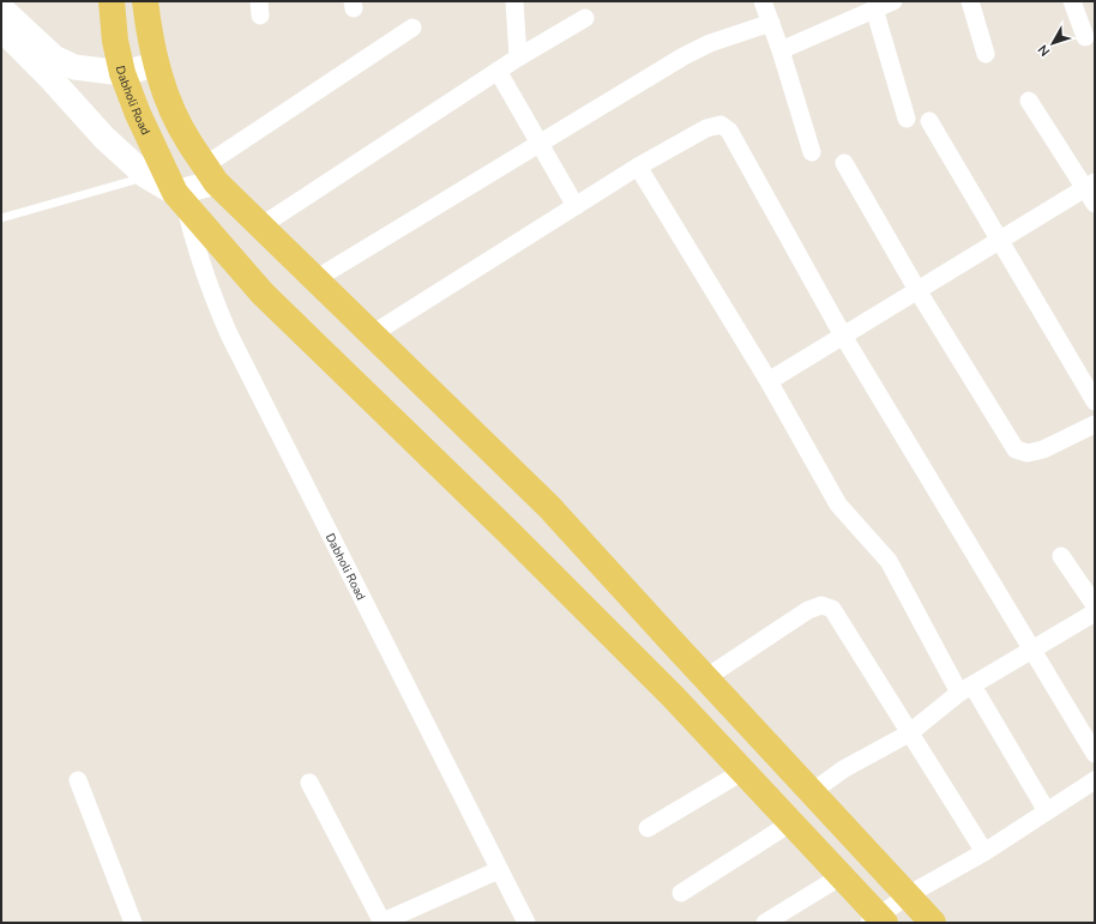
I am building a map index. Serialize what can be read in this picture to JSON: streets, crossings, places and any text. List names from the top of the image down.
{
  "streets": {
    "main road": ["Dabholi Road"]
  },
  "north": "bottom left"
}
